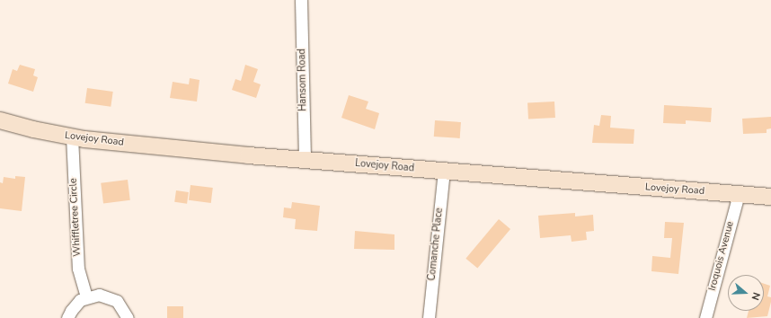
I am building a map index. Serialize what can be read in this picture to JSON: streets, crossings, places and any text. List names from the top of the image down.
{
  "streets": {
    "main road": ["Lovejoy Road"],
    "street": [
      "Hansom Road",
      "Whiffletree Circle",
      "Comanche Place",
      "Iroquois Avenue"
    ]
  },
  "crossings": [
    ["Hansom Road", "Lovejoy Road"],
    ["Lovejoy Road", "Whiffletree Circle"],
    ["Lovejoy Road", "Comanche Place"],
    ["Lovejoy Road", "Iroquois Avenue"]
  ],
  "north": "right"
}
